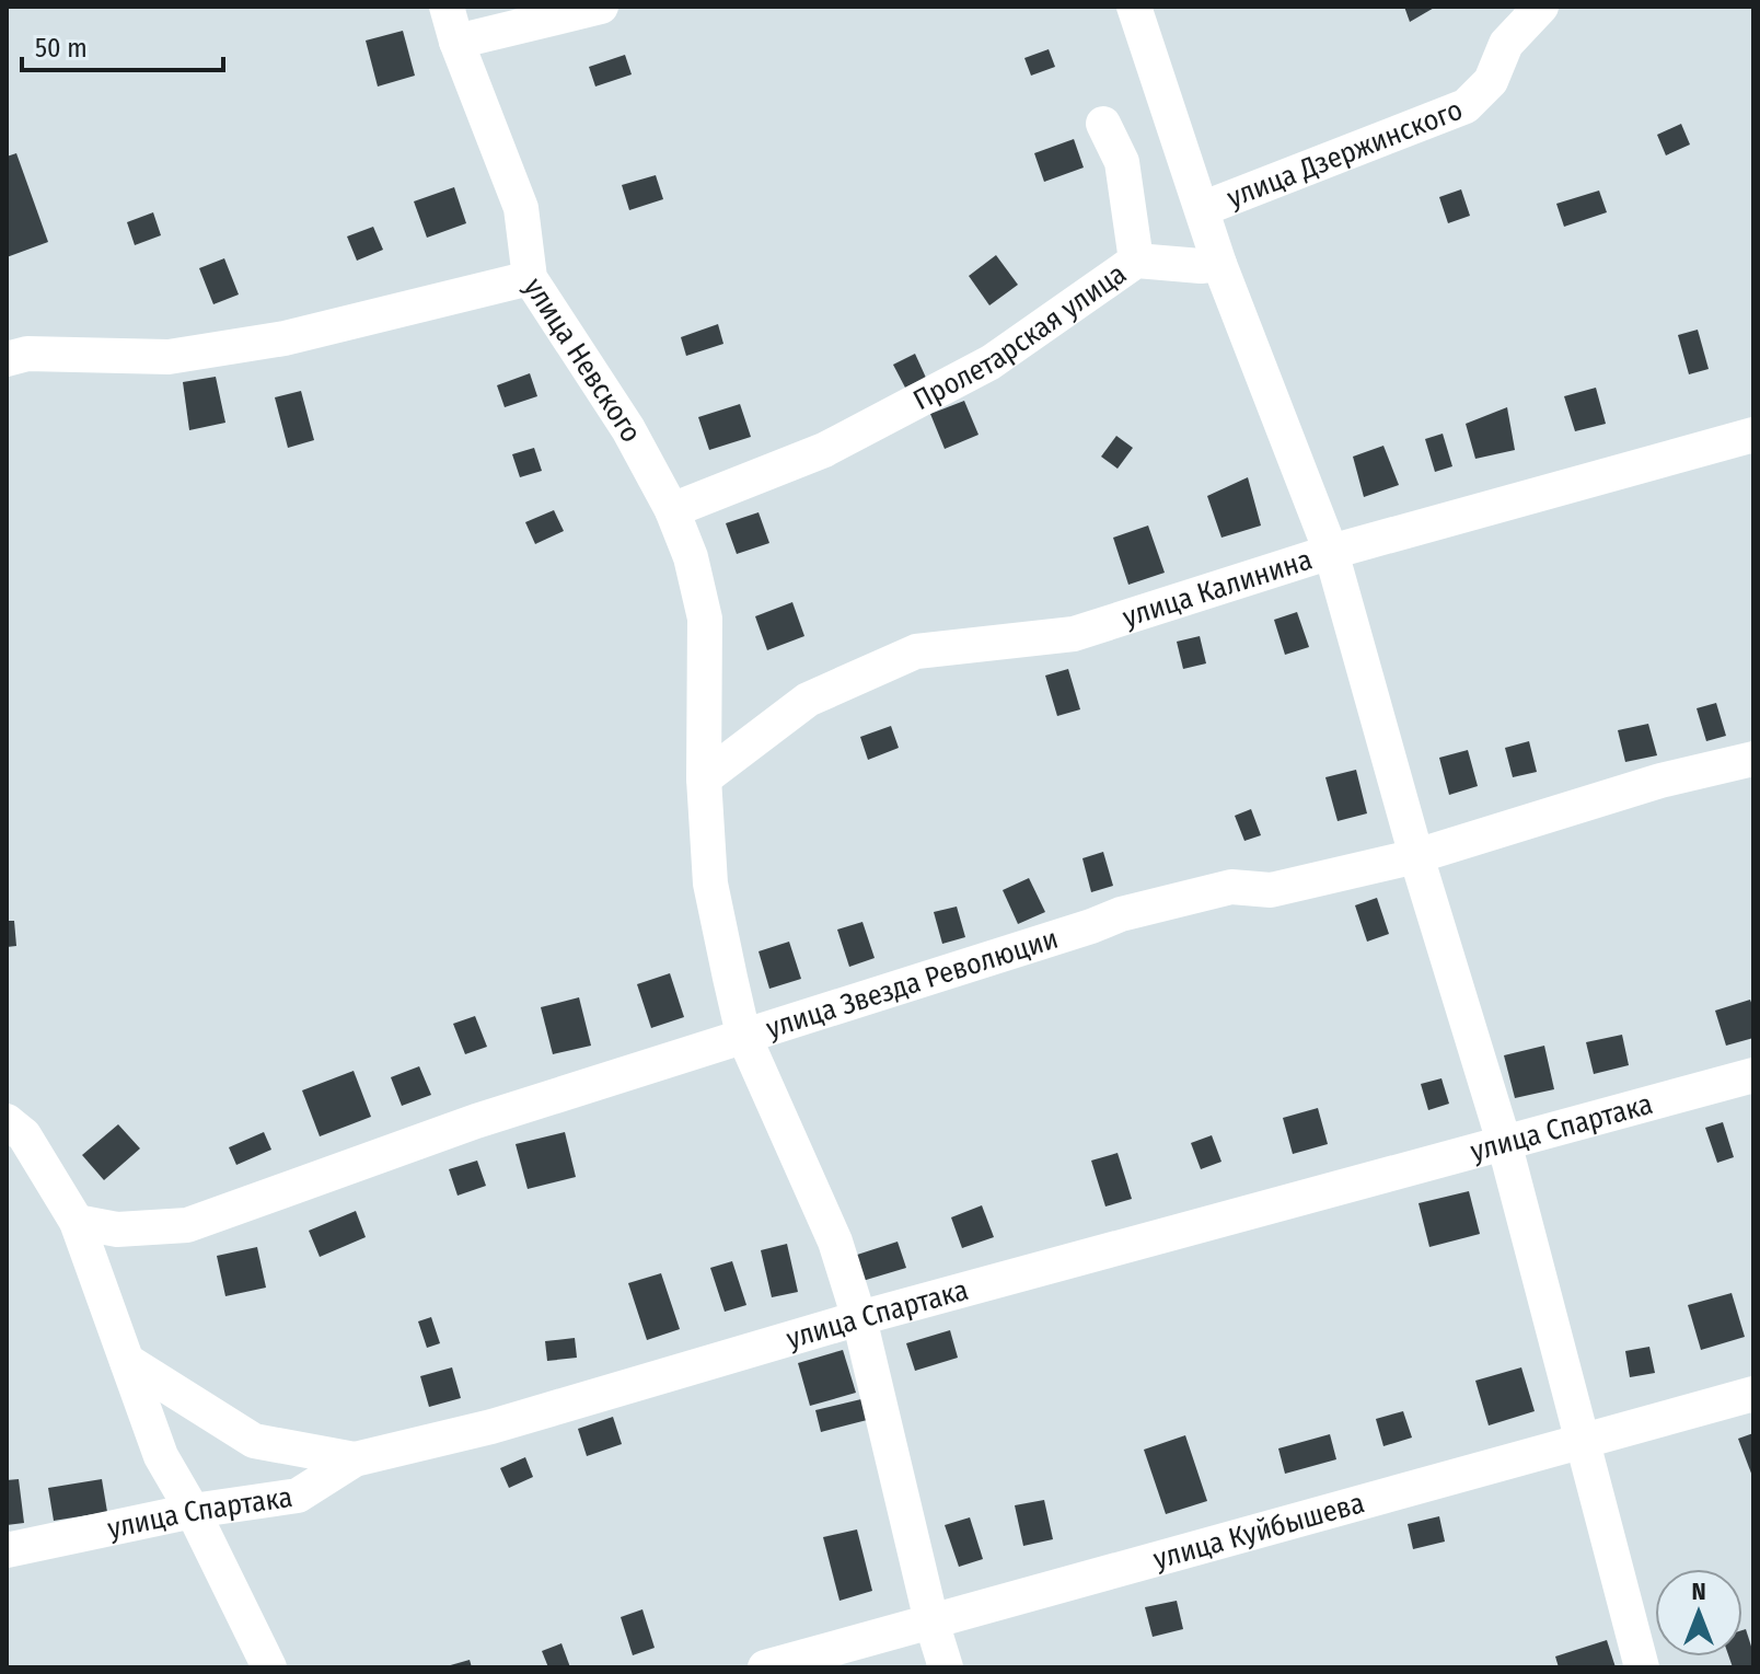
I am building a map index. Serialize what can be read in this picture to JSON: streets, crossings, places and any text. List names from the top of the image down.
{
  "streets": {
    "street": [
      "улица Дзержинского",
      "Пролетарская улица",
      "улица Невского",
      "улица Калинина",
      "улица Звезда Революции",
      "улица Спартака",
      "улица Куйбышева"
    ]
  },
  "crossings": [
    ["Пролетарская улица", "улица Невского"],
    ["улица Невского", "улица Калинина"],
    ["улица Невского", "улица Звезда Революции"],
    ["улица Невского", "улица Спартака"],
    ["улица Невского", "улица Куйбышева"]
  ],
  "scale_bar": "50 m",
  "north": "top"
}
